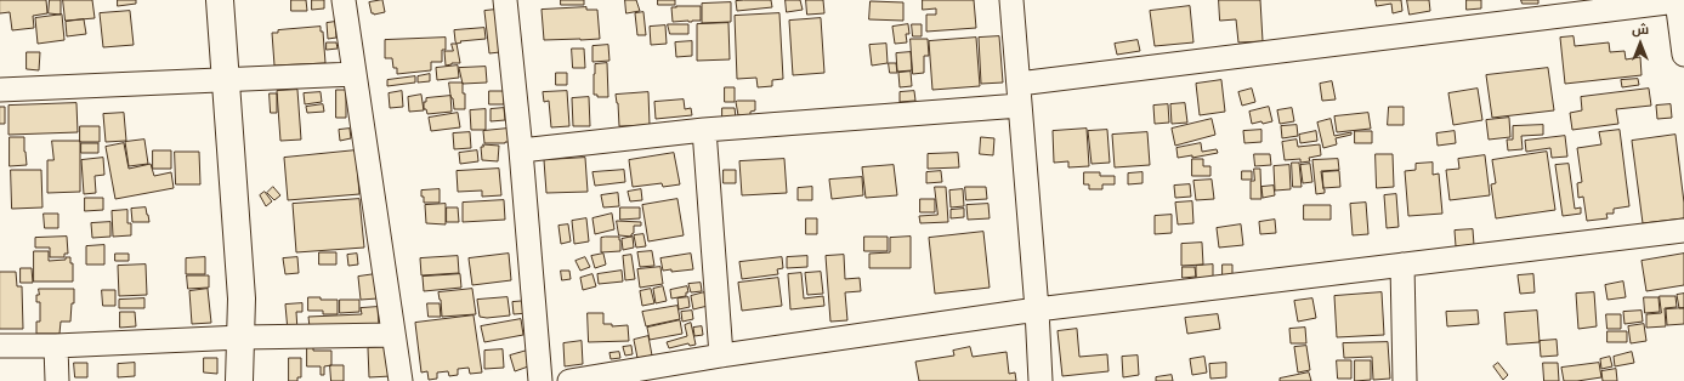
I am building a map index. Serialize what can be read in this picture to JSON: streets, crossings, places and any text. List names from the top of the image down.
{
  "north": "top"
}
